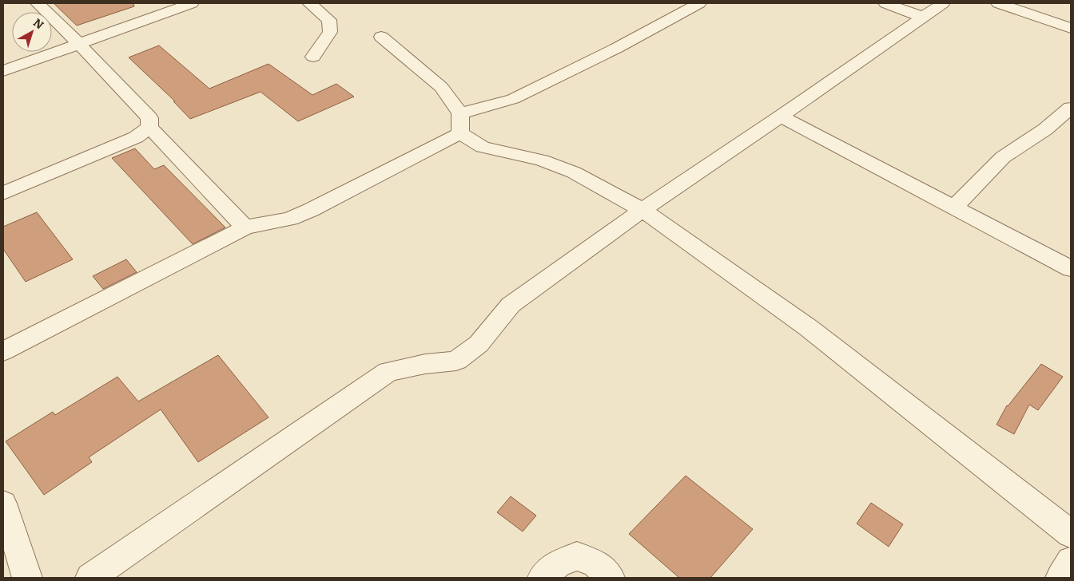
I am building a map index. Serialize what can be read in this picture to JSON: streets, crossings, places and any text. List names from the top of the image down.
{
  "north": "top right"
}
